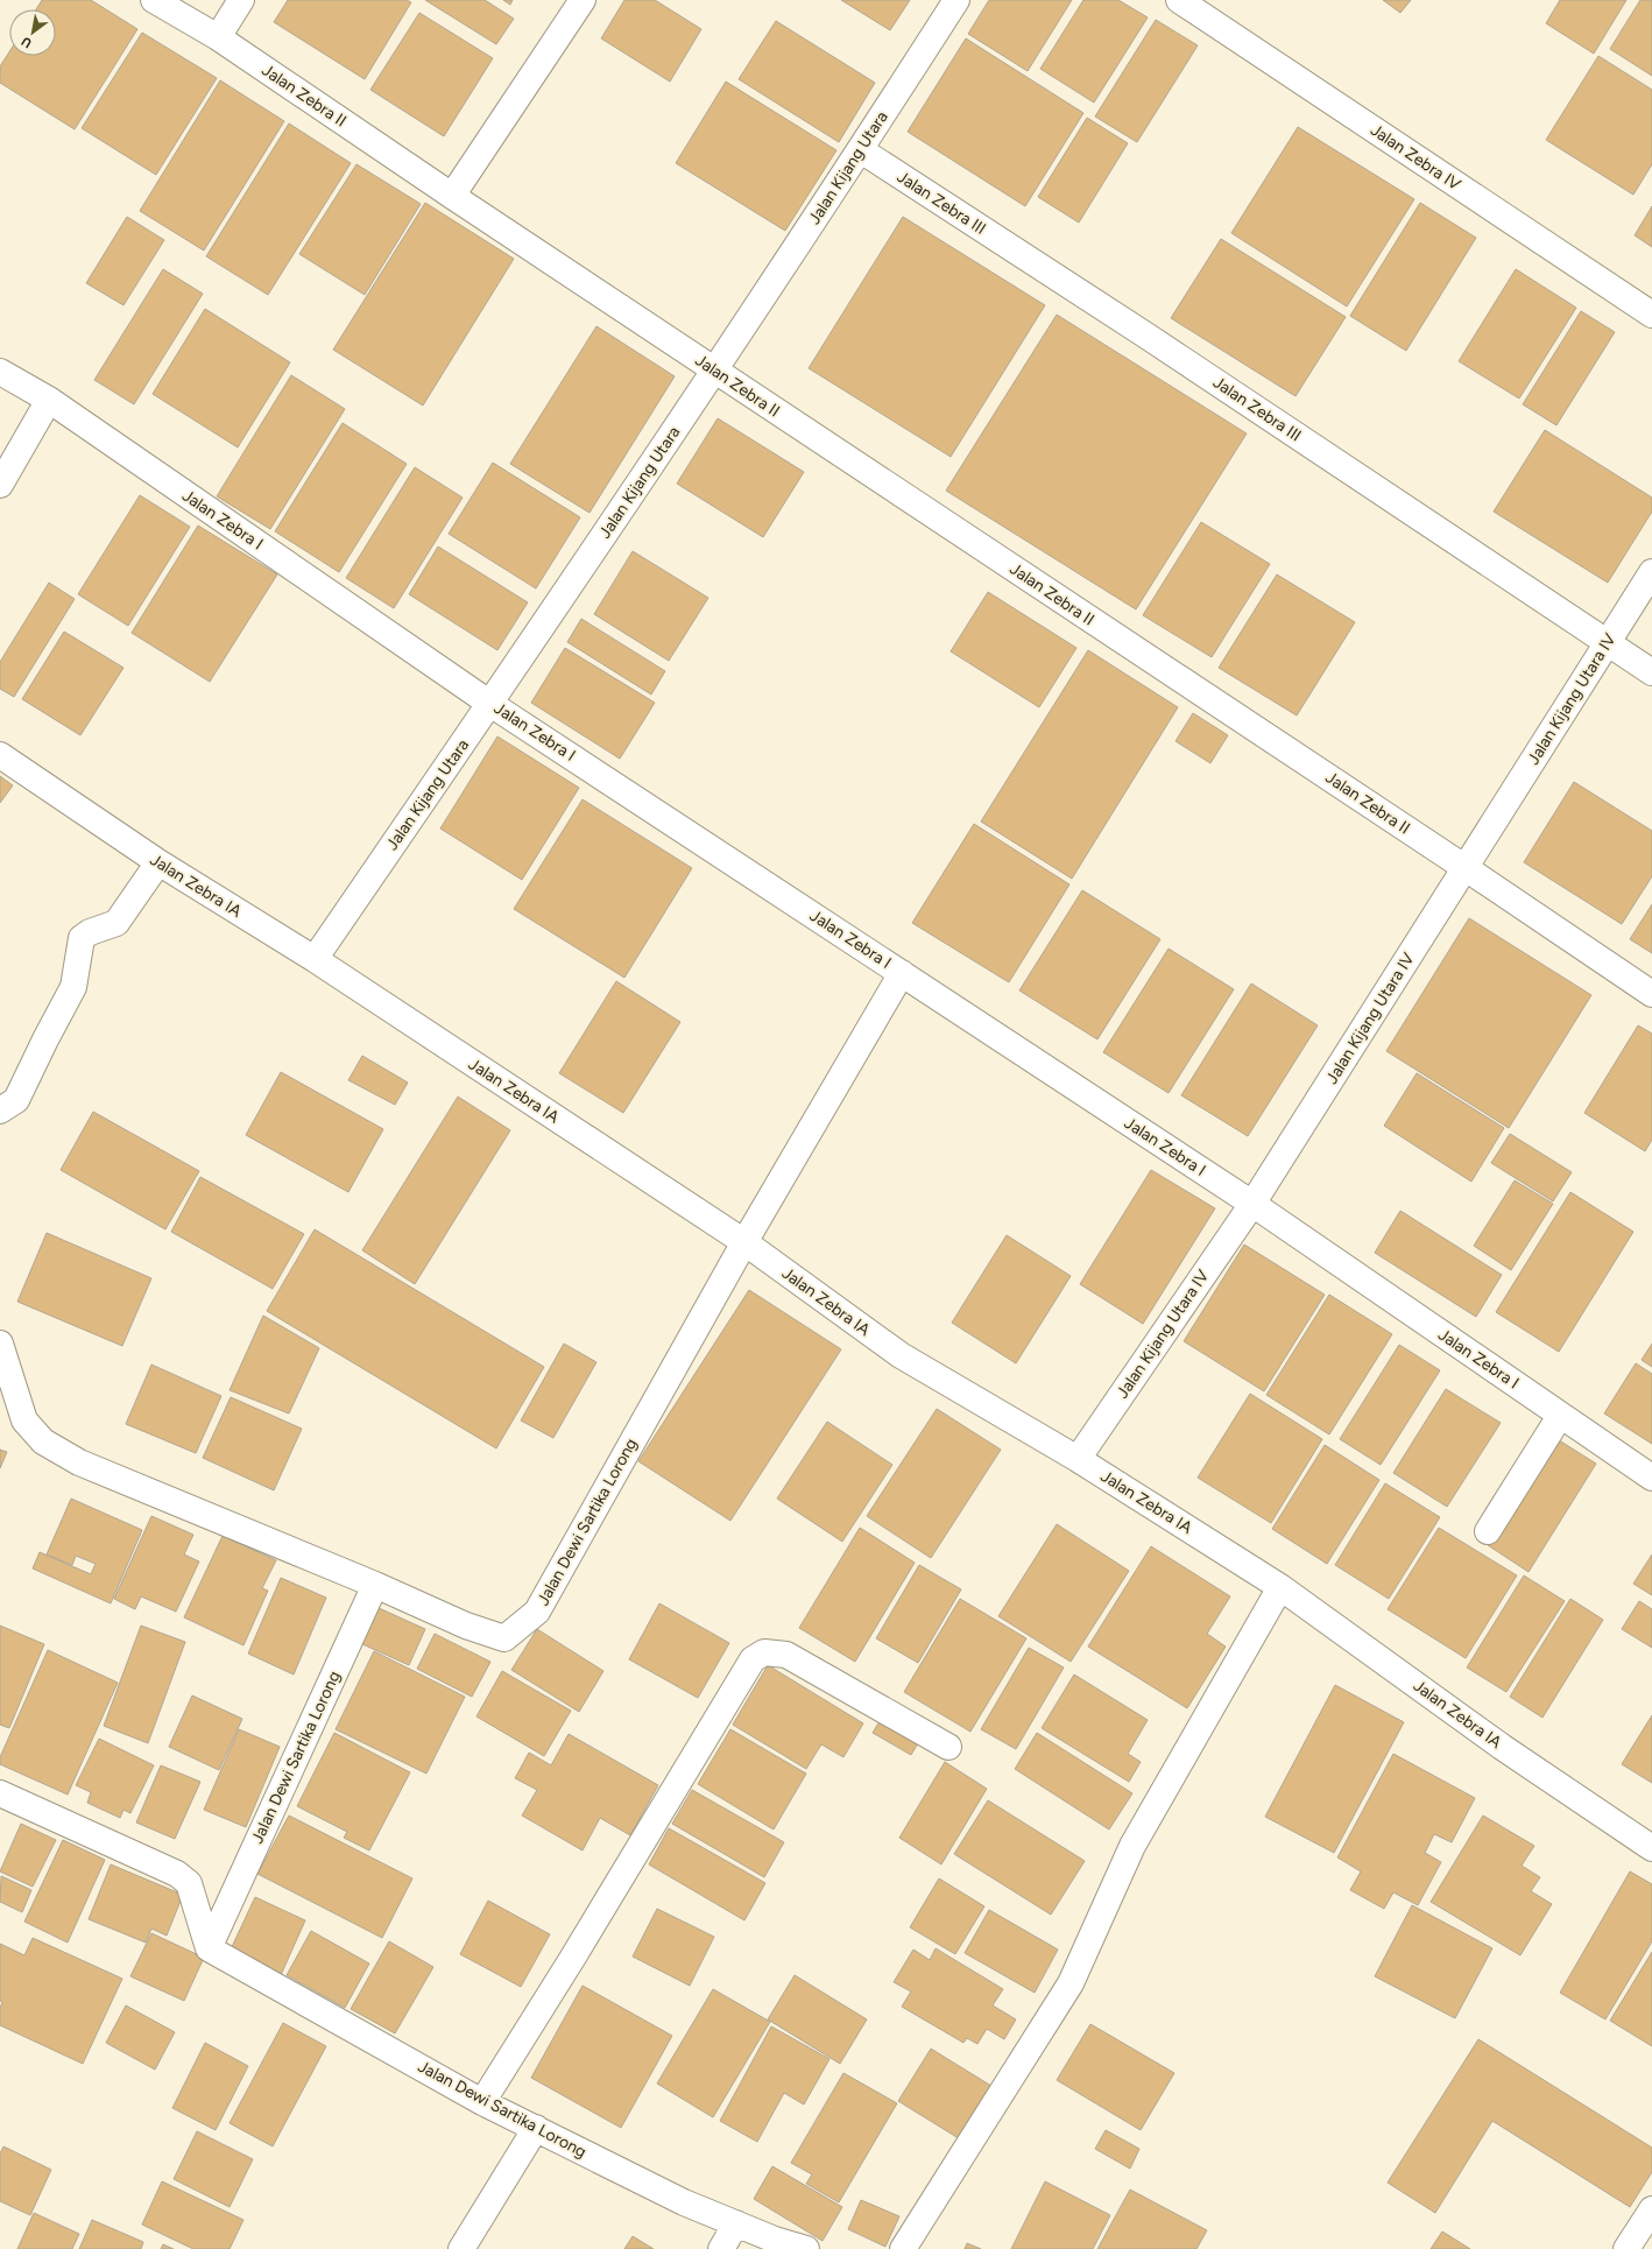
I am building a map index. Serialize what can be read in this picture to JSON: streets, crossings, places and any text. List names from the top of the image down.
{
  "streets": {
    "street": [
      "Jalan Zebra II",
      "Jalan Zebra IV",
      "Jalan Kijang Utara",
      "Jalan Zebra III",
      "Jalan Zebra I",
      "Jalan Kijang Utara IV",
      "Jalan Zebra IA",
      "Jalan Dewi Sartika Lorong"
    ]
  },
  "crossings": [
    ["Jalan Zebra II", "Jalan Kijang Utara"],
    ["Jalan Zebra II", "Jalan Kijang Utara IV"],
    ["Jalan Kijang Utara", "Jalan Zebra III"],
    ["Jalan Kijang Utara", "Jalan Zebra I"],
    ["Jalan Kijang Utara", "Jalan Zebra IA"],
    ["Jalan Zebra III", "Jalan Kijang Utara IV"],
    ["Jalan Zebra I", "Jalan Kijang Utara IV"],
    ["Jalan Kijang Utara IV", "Jalan Zebra IA"],
    ["Jalan Zebra IA", "Jalan Dewi Sartika Lorong"]
  ],
  "north": "bottom left"
}
